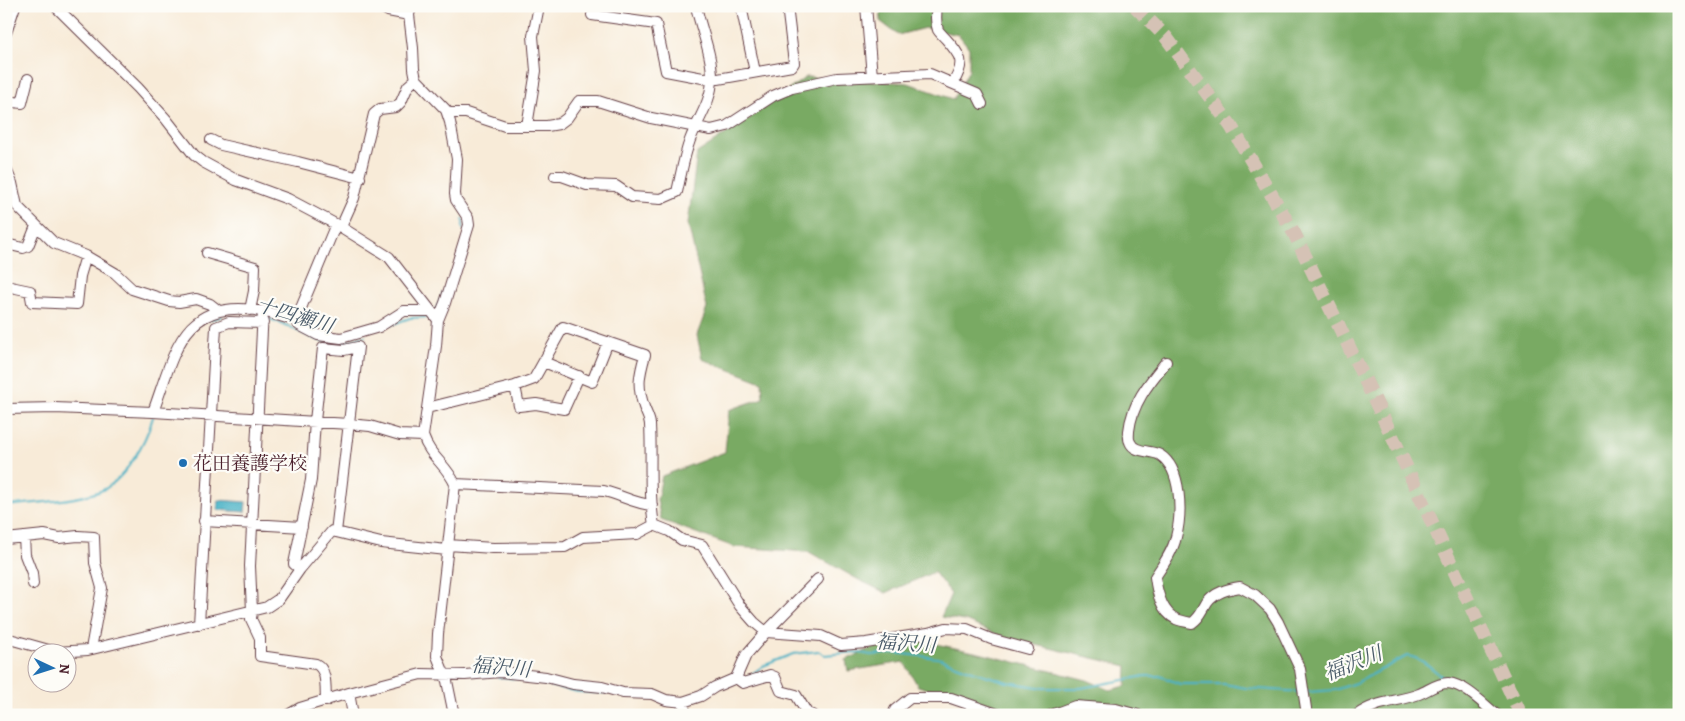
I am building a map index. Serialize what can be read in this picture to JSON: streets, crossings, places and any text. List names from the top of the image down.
{
  "water": ["十四瀬川", "福沢川"],
  "places": ["花田養護学校"],
  "north": "right"
}
